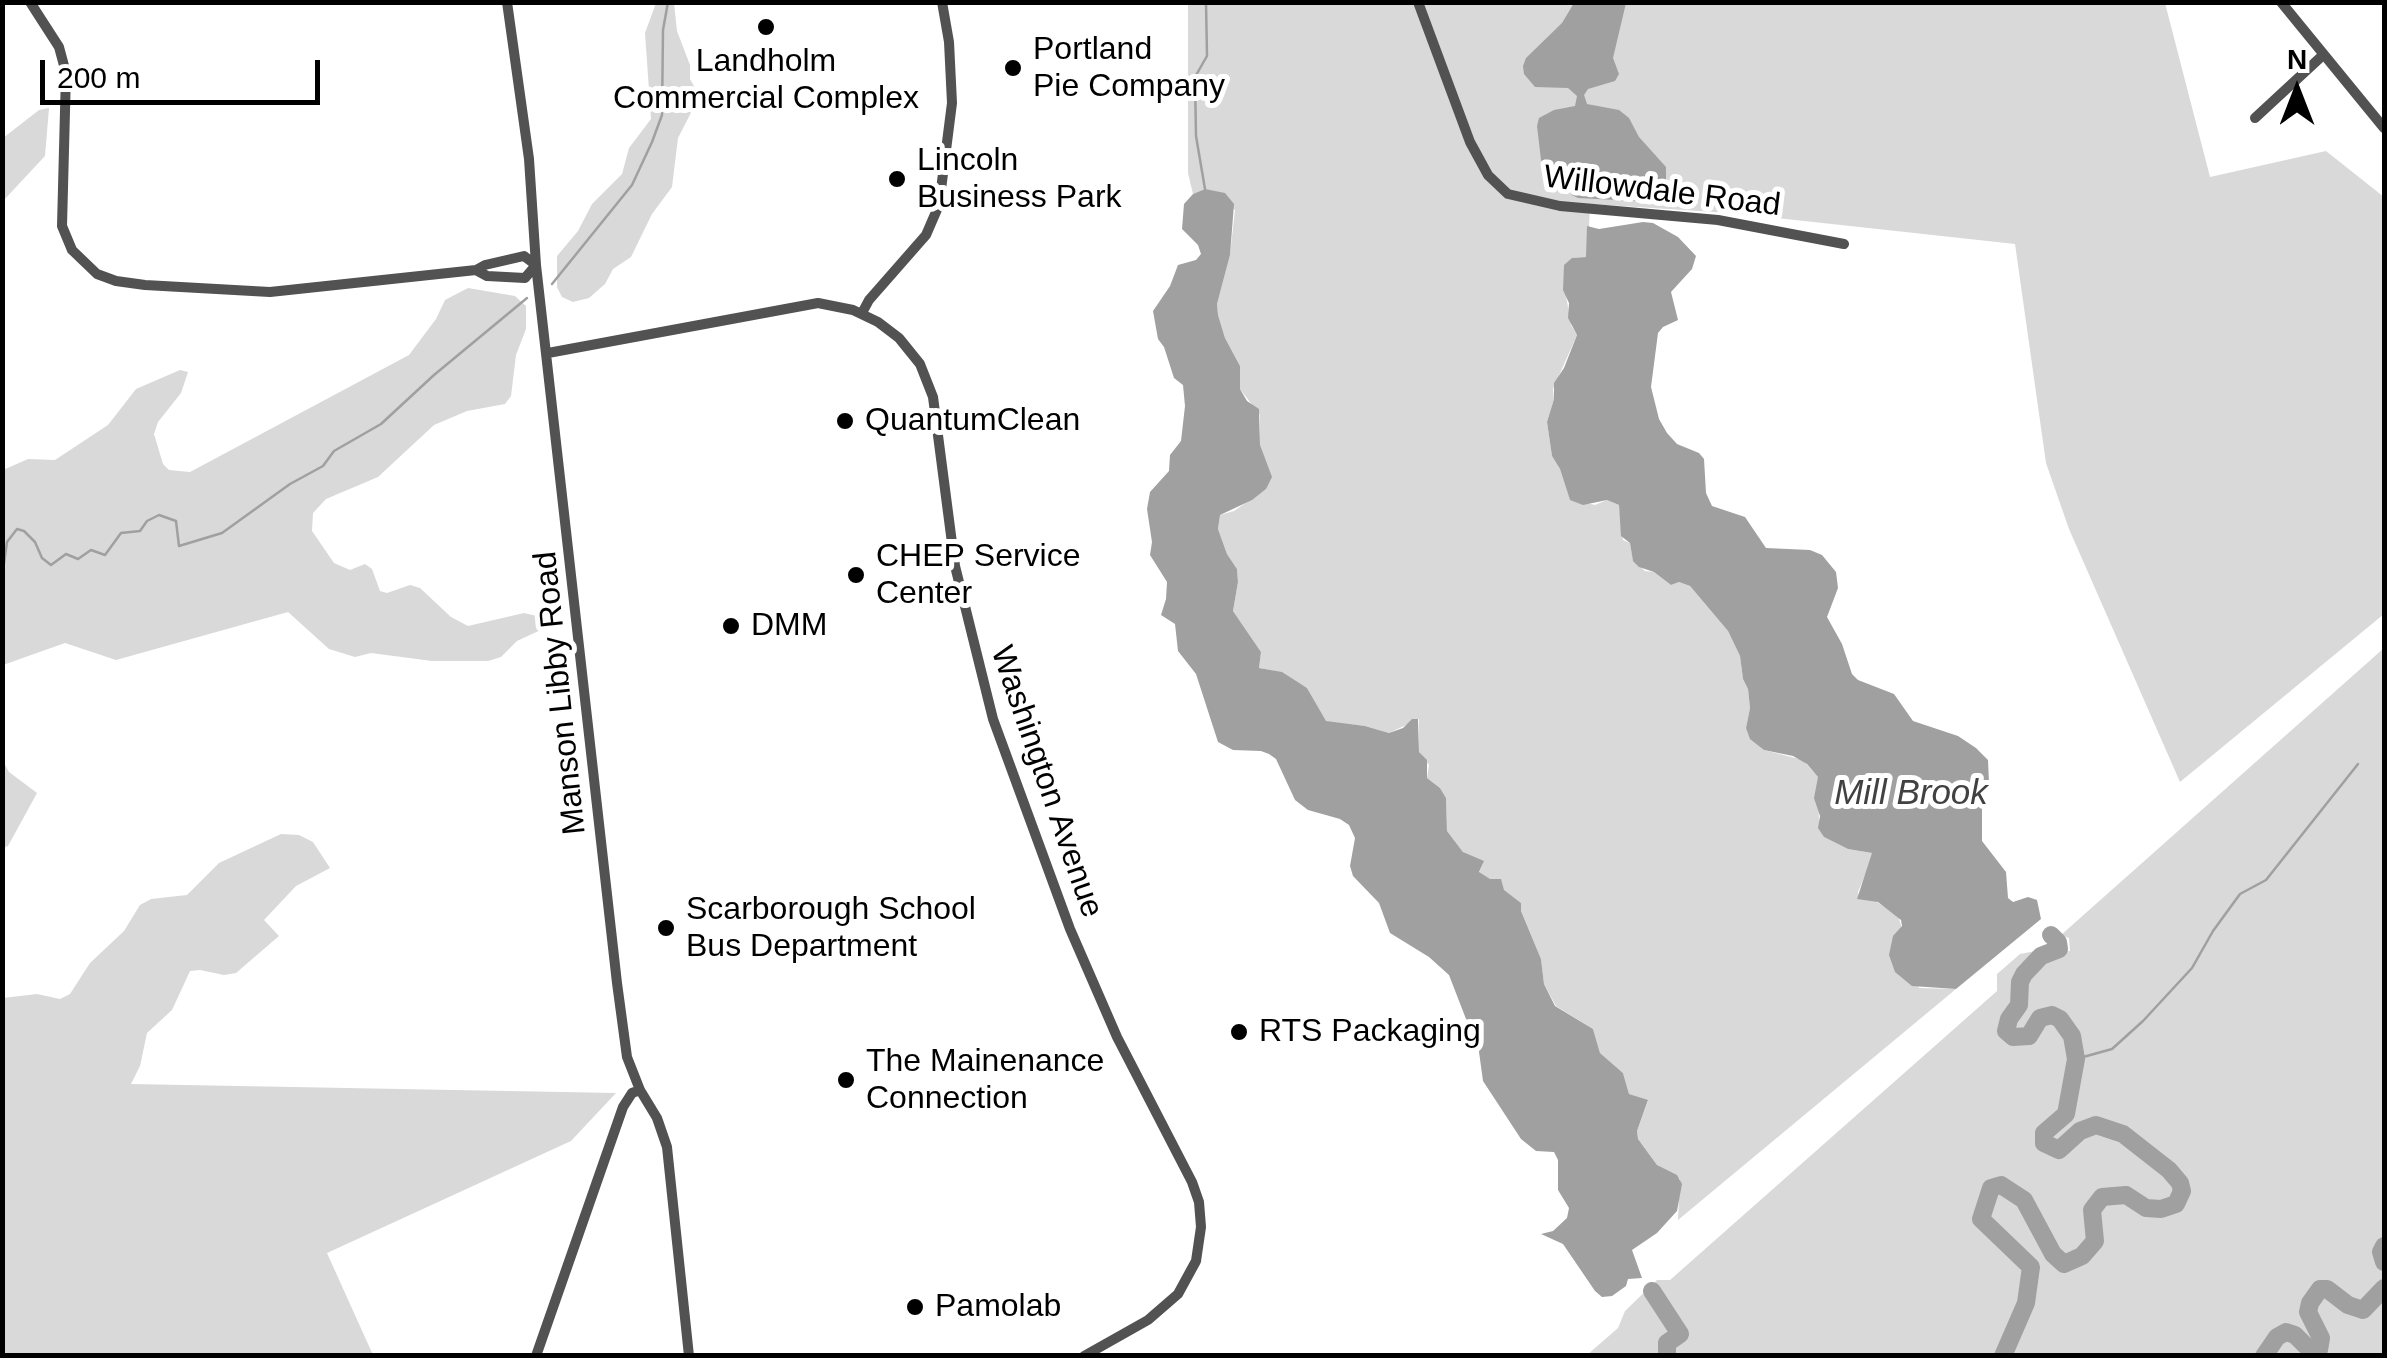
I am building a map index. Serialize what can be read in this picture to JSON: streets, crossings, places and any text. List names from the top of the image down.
{
  "streets": {
    "street": ["Willowdale Road", "Manson Libby Road", "Washington Avenue"]
  },
  "crossings": [
    ["Manson Libby Road", "Washington Avenue"]
  ],
  "water": ["Mill Brook"],
  "places": [
    "Landholm Commercial Complex",
    "Portland Pie Company",
    "Lincoln Business Park",
    "QuantumClean",
    "CHEP Service Center",
    "DMM",
    "Scarborough School Bus Department",
    "RTS Packaging",
    "The Mainenance Connection",
    "Pamolab"
  ],
  "scale_bar": "200 m",
  "north": "top"
}
